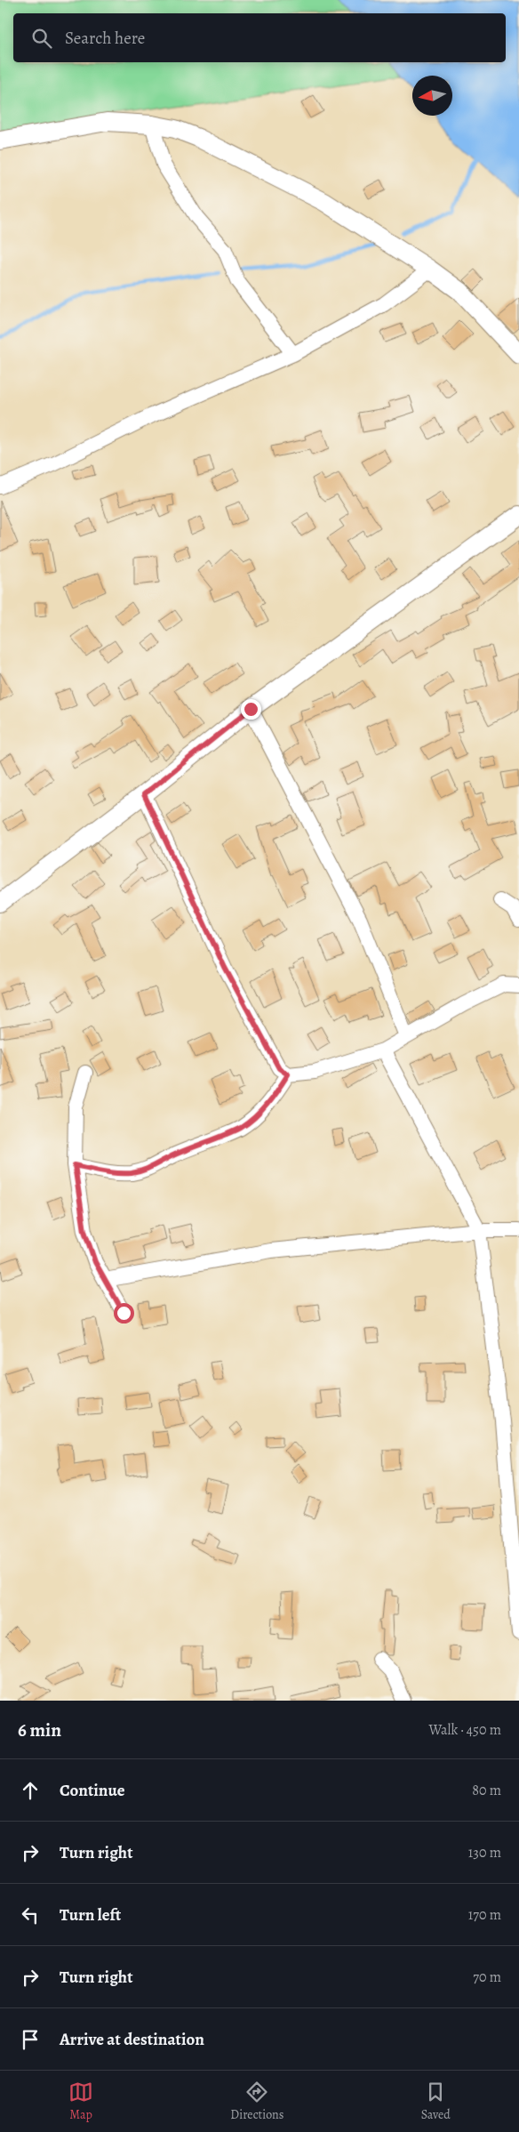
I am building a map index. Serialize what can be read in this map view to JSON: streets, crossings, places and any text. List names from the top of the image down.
{
  "north": "left",
  "page": {
    "search": "Search here",
    "heading": ["6 min", "Walk · 450 m"],
    "list": [
      ["Continue", "80 m"],
      ["Turn right", "130 m"],
      ["Turn left", "170 m"],
      ["Turn right", "70 m"],
      "Arrive at destination"
    ],
    "nav": ["Map", "Directions", "Saved"]
  }
}
